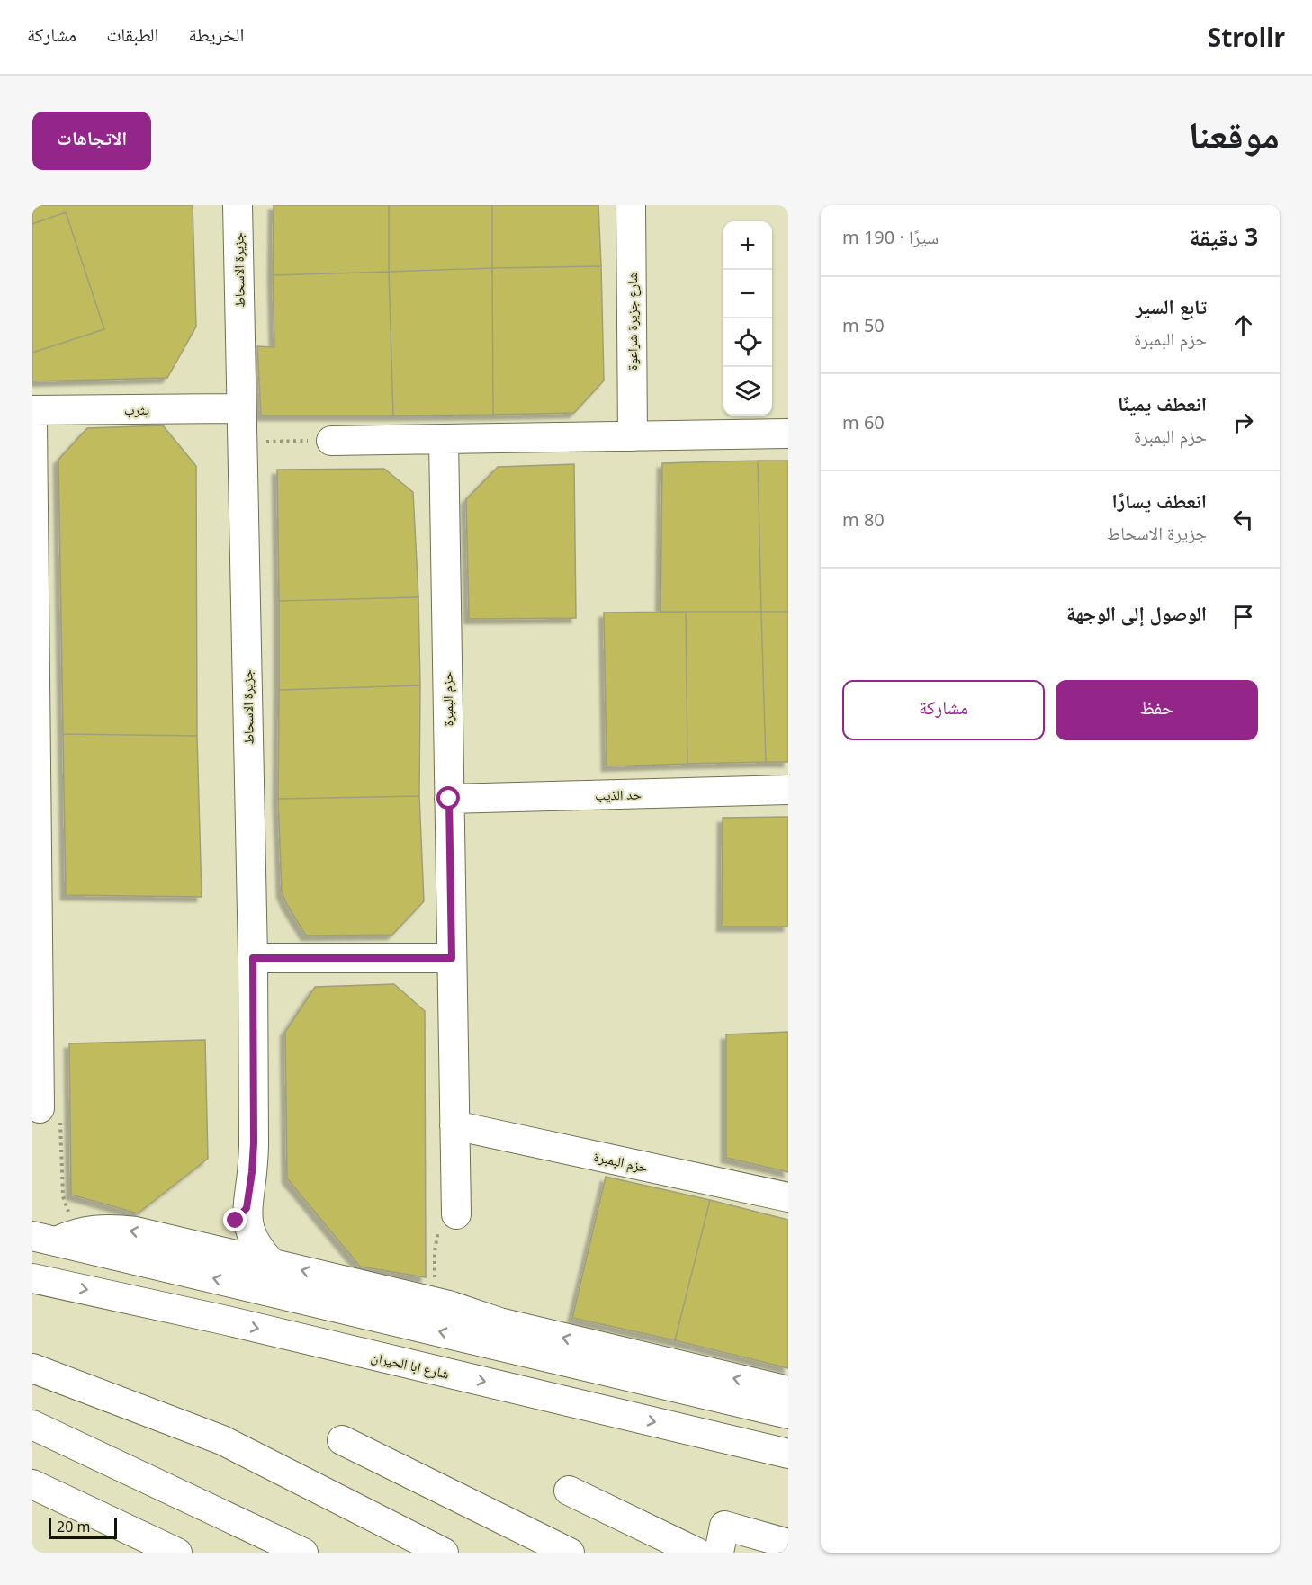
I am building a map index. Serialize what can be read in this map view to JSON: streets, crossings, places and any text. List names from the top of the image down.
{
  "streets": {
    "street": [
      "جزيرة الاسحاط",
      "شارع جزيرة شراعوة",
      "يثرب",
      "حزم البمبرة",
      "حد الذيب",
      "شارع ابا الحيران"
    ]
  },
  "crossings": [
    ["جزيرة الاسحاط", "يثرب"],
    ["حزم البمبرة", "حد الذيب"]
  ],
  "scale_bar": "20 m",
  "page": {
    "header": "Strollr",
    "nav": ["الخريطة", "الطبقات", "مشاركة"],
    "title": "موقعنا",
    "buttons": [
      "الاتجاهات",
      ["حفظ", "مشاركة"]
    ],
    "heading": ["3 دقيقة", "سيرًا · 190 m"],
    "map_buttons": ["+", "−"],
    "list": [
      ["تابع السير", "حزم البمبرة", "50 m"],
      ["انعطف يمينًا", "حزم البمبرة", "60 m"],
      ["انعطف يسارًا", "جزيرة الاسحاط", "80 m"],
      "الوصول إلى الوجهة"
    ],
    "scale": "20 m"
  }
}
